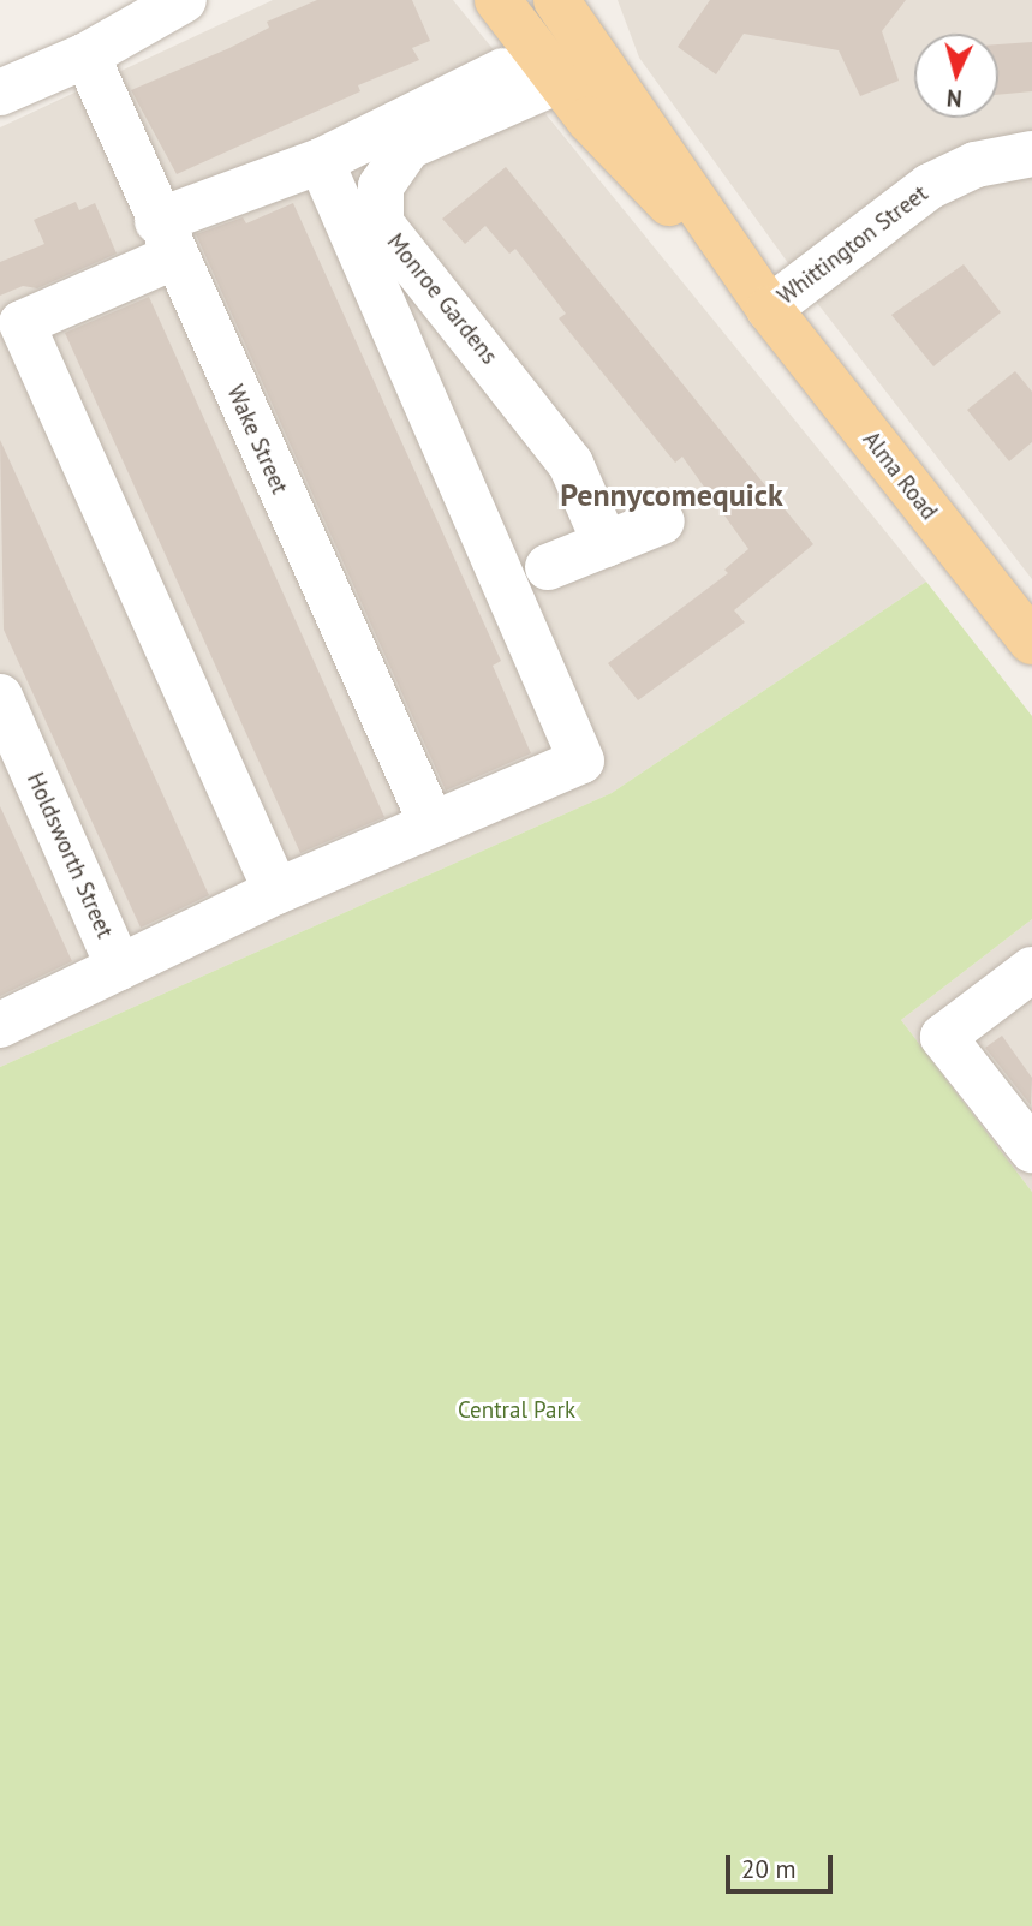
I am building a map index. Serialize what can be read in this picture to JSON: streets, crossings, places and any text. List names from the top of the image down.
{
  "streets": {
    "main road": ["Alma Road"],
    "street": [
      "Whittington Street",
      "Monroe Gardens",
      "Wake Street",
      "Holdsworth Street"
    ]
  },
  "crossings": [
    ["Whittington Street", "Alma Road"],
    ["Monroe Gardens", "Alma Road"]
  ],
  "districts": ["Pennycomequick"],
  "parks": ["Central Park"],
  "scale_bar": "20 m",
  "north": "bottom"
}
